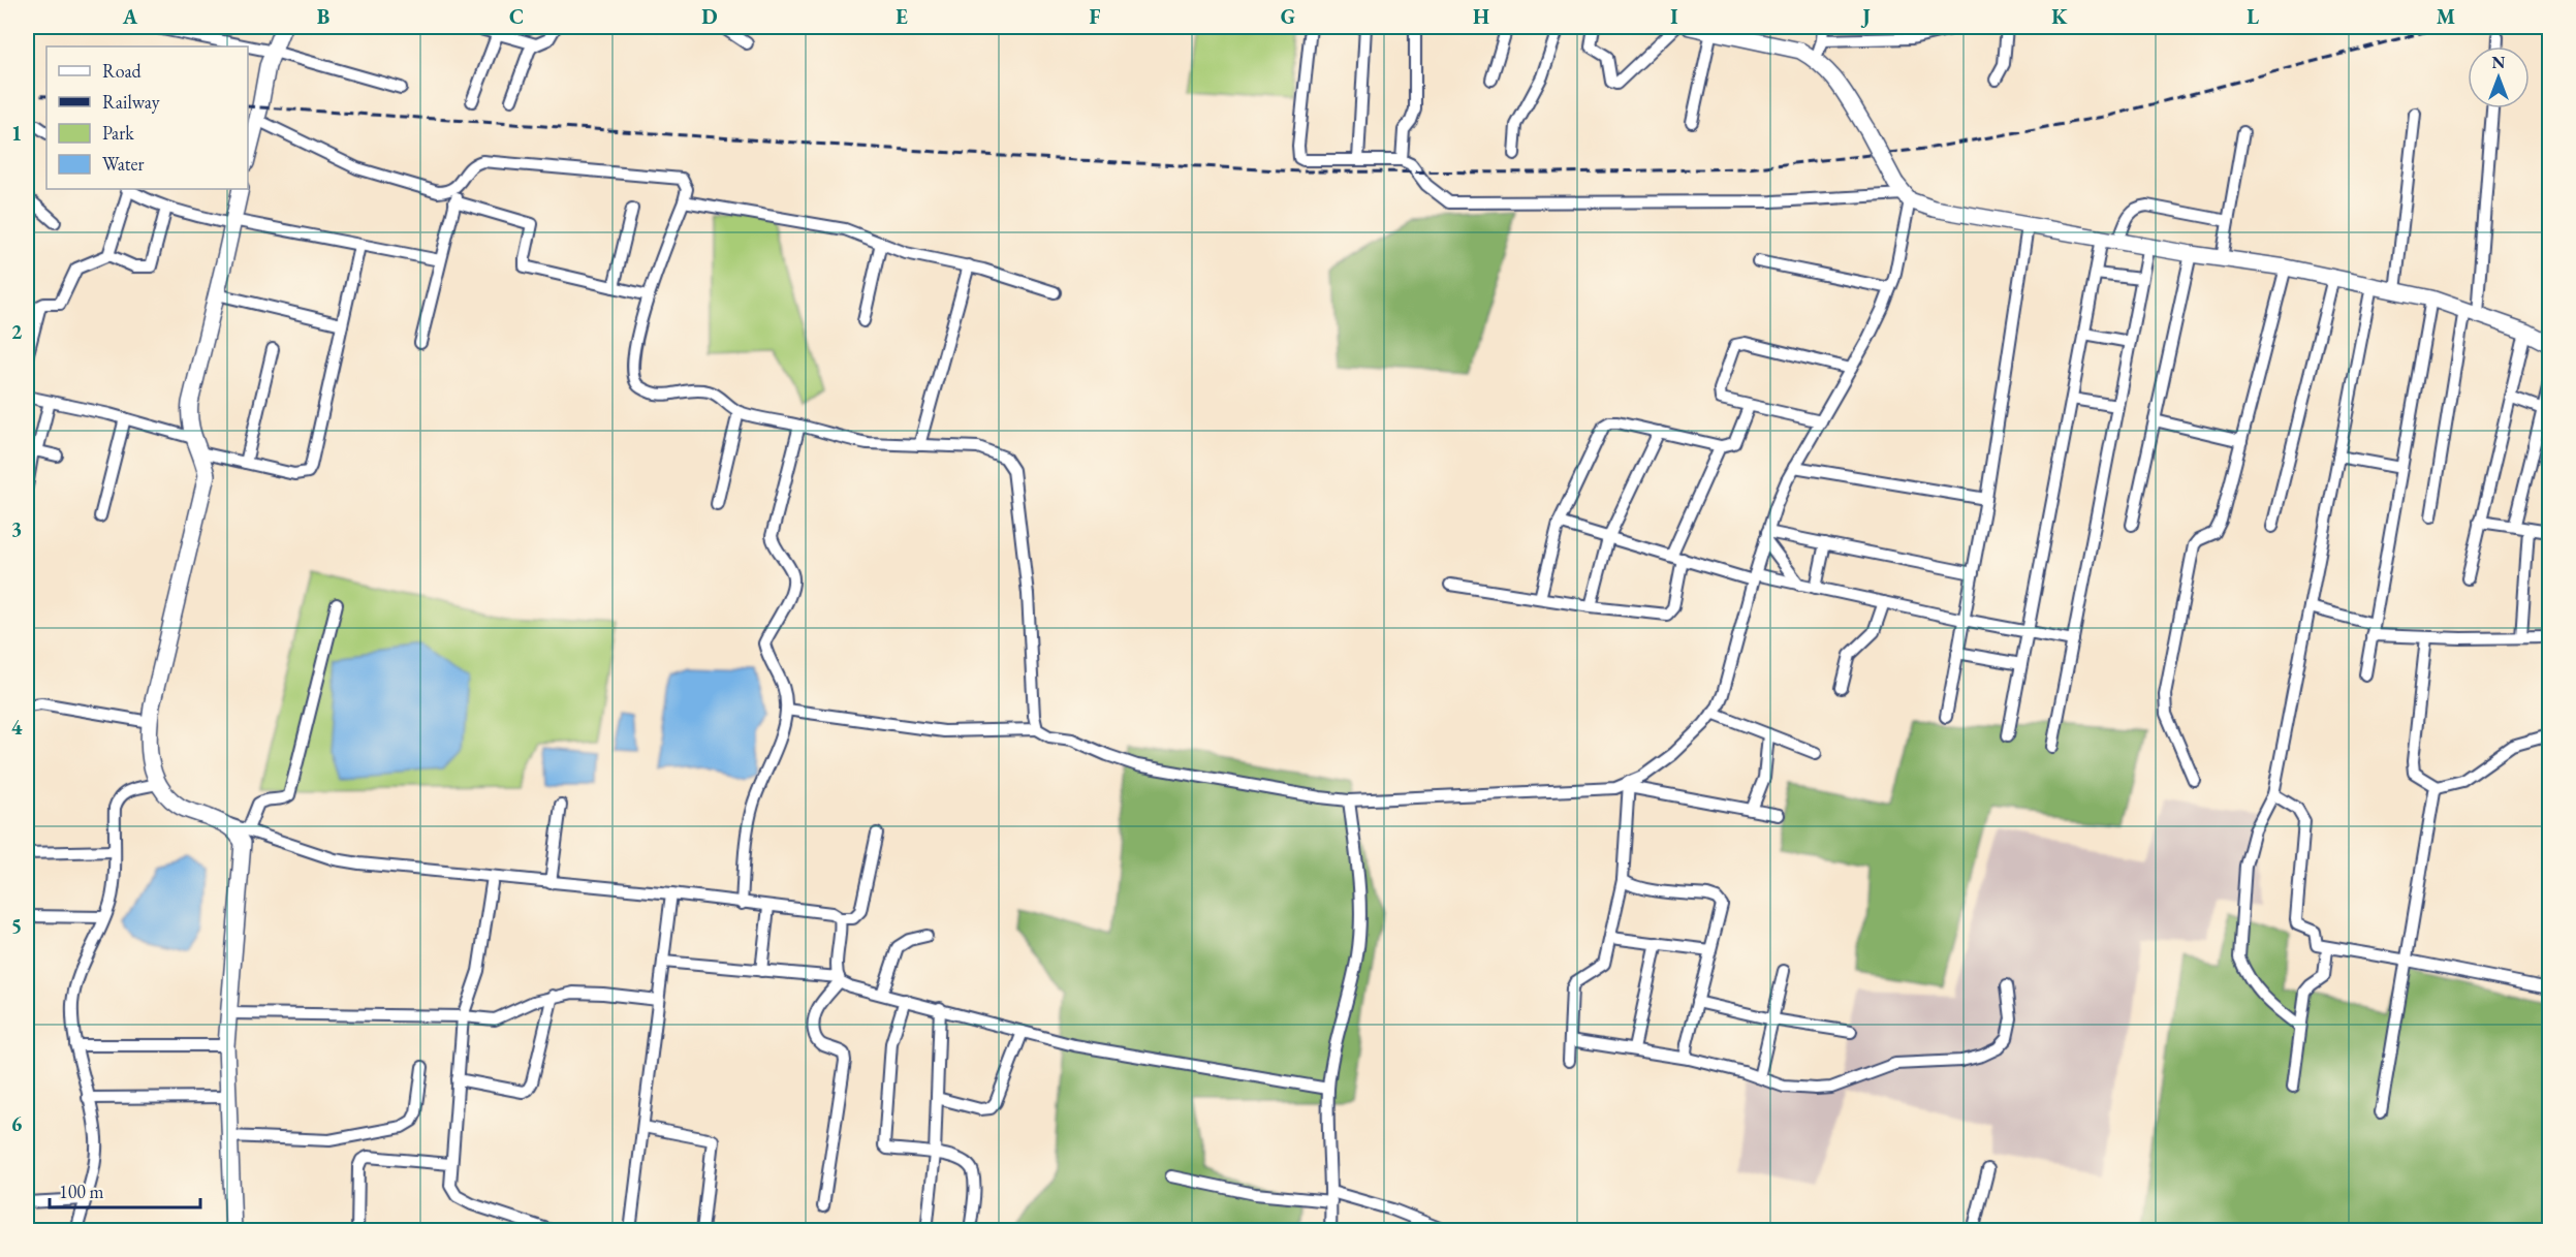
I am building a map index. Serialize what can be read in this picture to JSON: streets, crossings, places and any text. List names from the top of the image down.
{
  "legend": [
    "Road",
    "Railway",
    "Park",
    "Water"
  ],
  "scale_bar": "100 m",
  "north": "top",
  "grid": {
    "columns": [
      "A",
      "B",
      "C",
      "D",
      "E",
      "F",
      "G",
      "H",
      "I",
      "J",
      "K",
      "L",
      "M"
    ],
    "rows": [
      "1",
      "2",
      "3",
      "4",
      "5",
      "6"
    ]
  }
}
